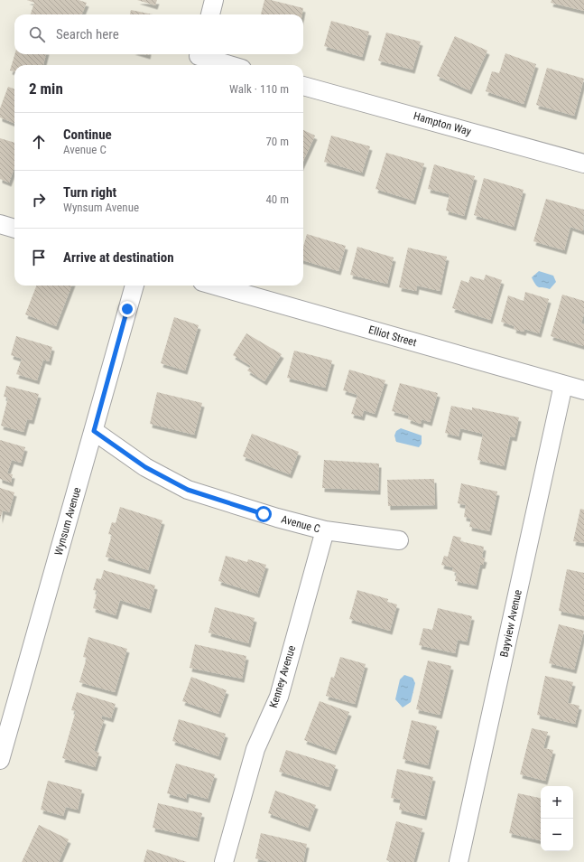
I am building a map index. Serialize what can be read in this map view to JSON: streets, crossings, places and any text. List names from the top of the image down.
{
  "streets": {
    "street": [
      "Hampton Way",
      "Elliot Street",
      "Wynsum Avenue",
      "Avenue C",
      "Bayview Avenue",
      "Kenney Avenue"
    ]
  },
  "crossings": [
    ["Elliot Street", "Bayview Avenue"],
    ["Wynsum Avenue", "Avenue C"],
    ["Avenue C", "Kenney Avenue"]
  ],
  "page": {
    "search": "Search here",
    "heading": ["2 min", "Walk · 110 m"],
    "list": [
      ["Continue", "Avenue C", "70 m"],
      ["Turn right", "Wynsum Avenue", "40 m"],
      "Arrive at destination"
    ],
    "map_buttons": ["+", "−"]
  }
}
